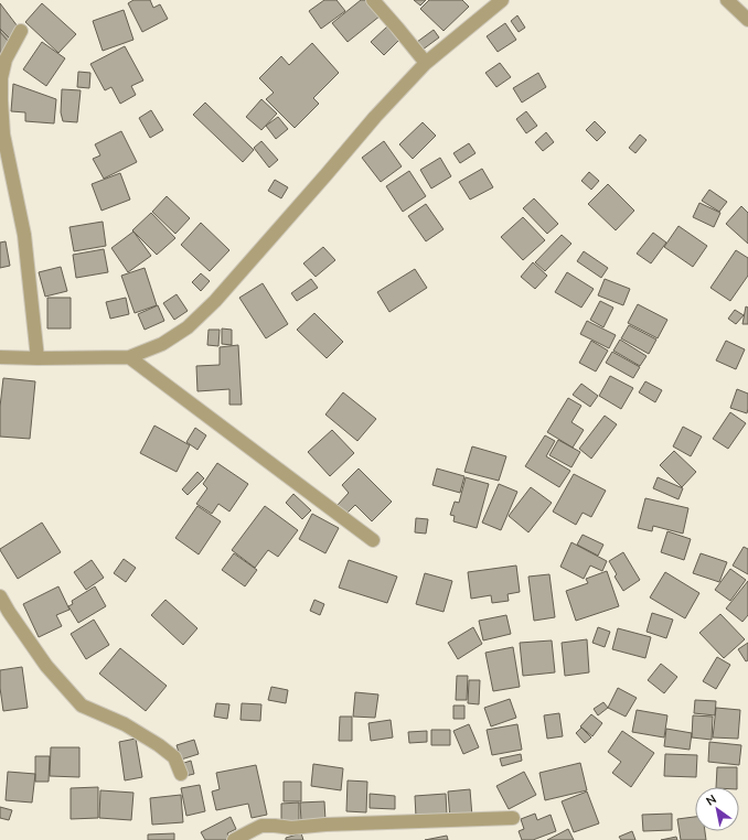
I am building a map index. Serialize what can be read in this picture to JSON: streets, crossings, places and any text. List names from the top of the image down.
{
  "north": "top left"
}
